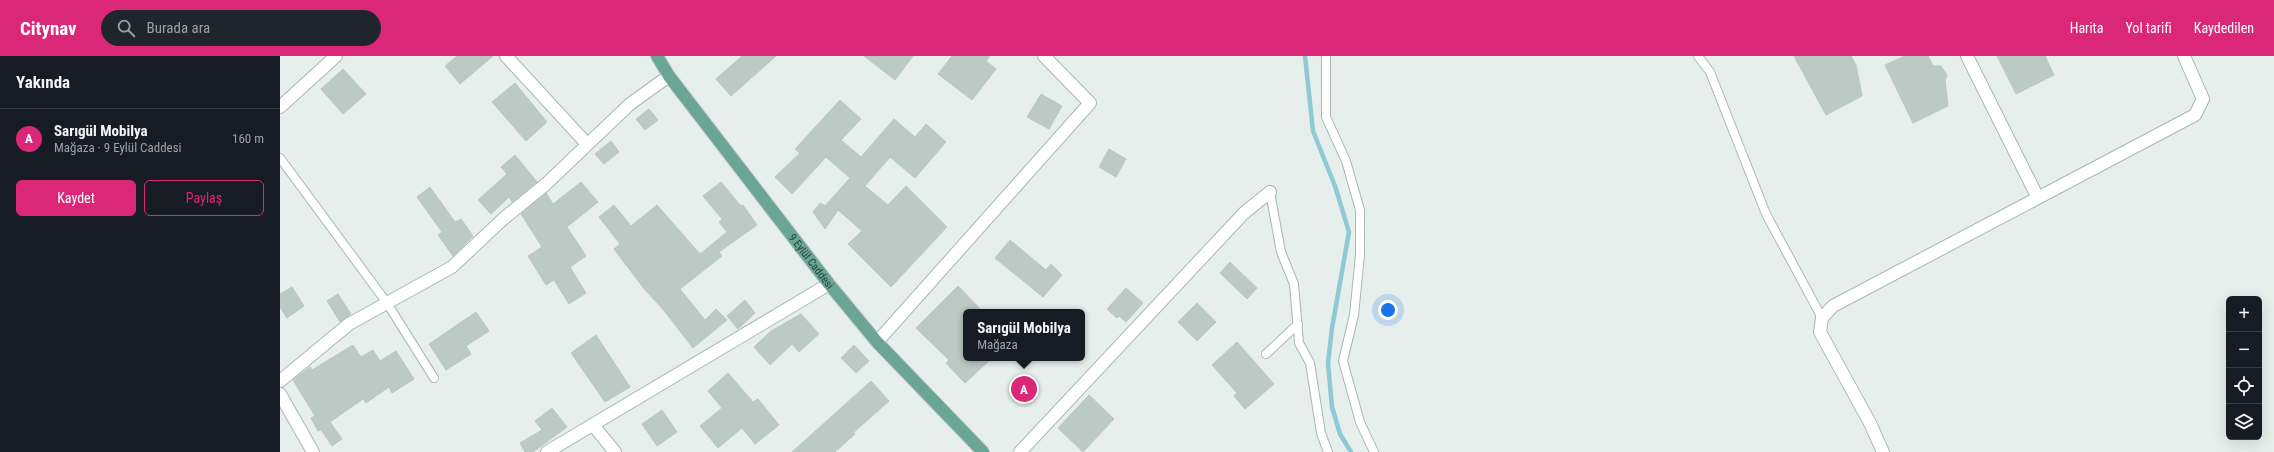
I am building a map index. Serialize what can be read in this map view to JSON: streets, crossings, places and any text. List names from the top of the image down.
{
  "streets": {
    "main road": ["9 Eylül Caddesi"]
  },
  "page": {
    "header": "Citynav",
    "search": "Burada ara",
    "nav": ["Harita", "Yol tarifi", "Kaydedilen"],
    "heading": "Yakında",
    "list": [
      {
        "mark": "A",
        "name": "Sarıgül Mobilya",
        "note": "Mağaza · 9 Eylül Caddesi",
        "value": "160 m"
      }
    ],
    "buttons": ["Kaydet", "Paylaş"],
    "map_buttons": ["+", "−"],
    "popup": ["Sarıgül Mobilya", "Mağaza"],
    "pins": "A"
  }
}
